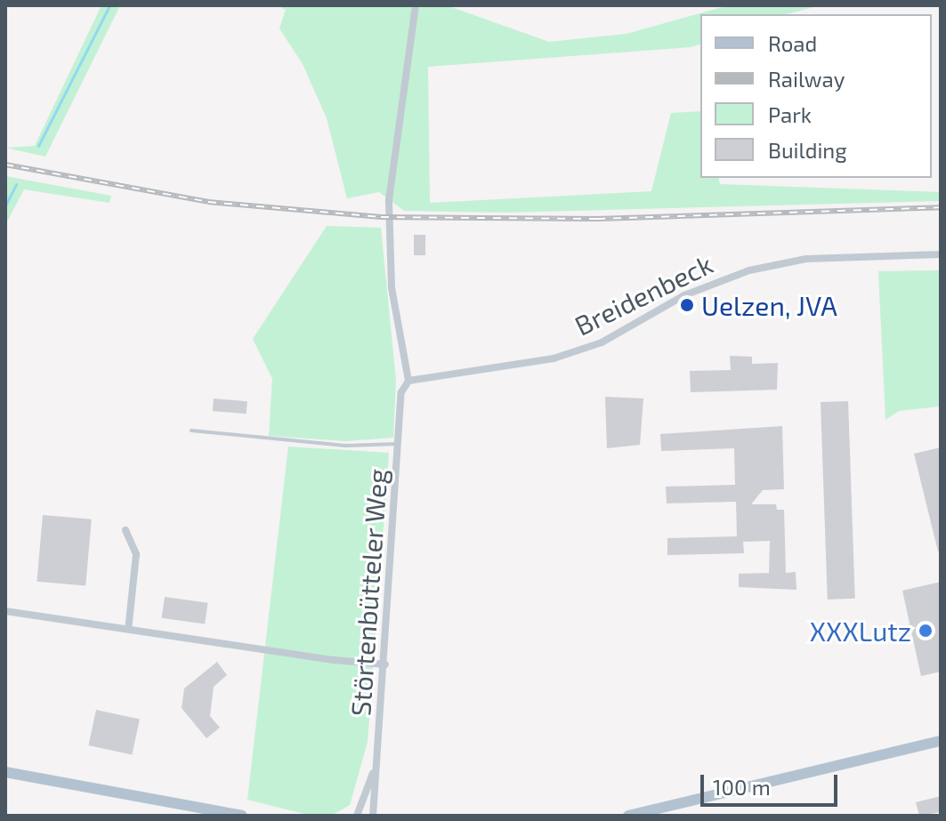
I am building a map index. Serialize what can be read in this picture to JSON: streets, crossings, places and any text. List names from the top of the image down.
{
  "streets": {
    "street": ["Breidenbeck", "Störtenbütteler Weg"]
  },
  "crossings": [
    ["Breidenbeck", "Störtenbütteler Weg"]
  ],
  "places": ["Uelzen, JVA", "XXXLutz"],
  "legend": [
    "Road",
    "Railway",
    "Park",
    "Building"
  ],
  "scale_bar": "100 m"
}
